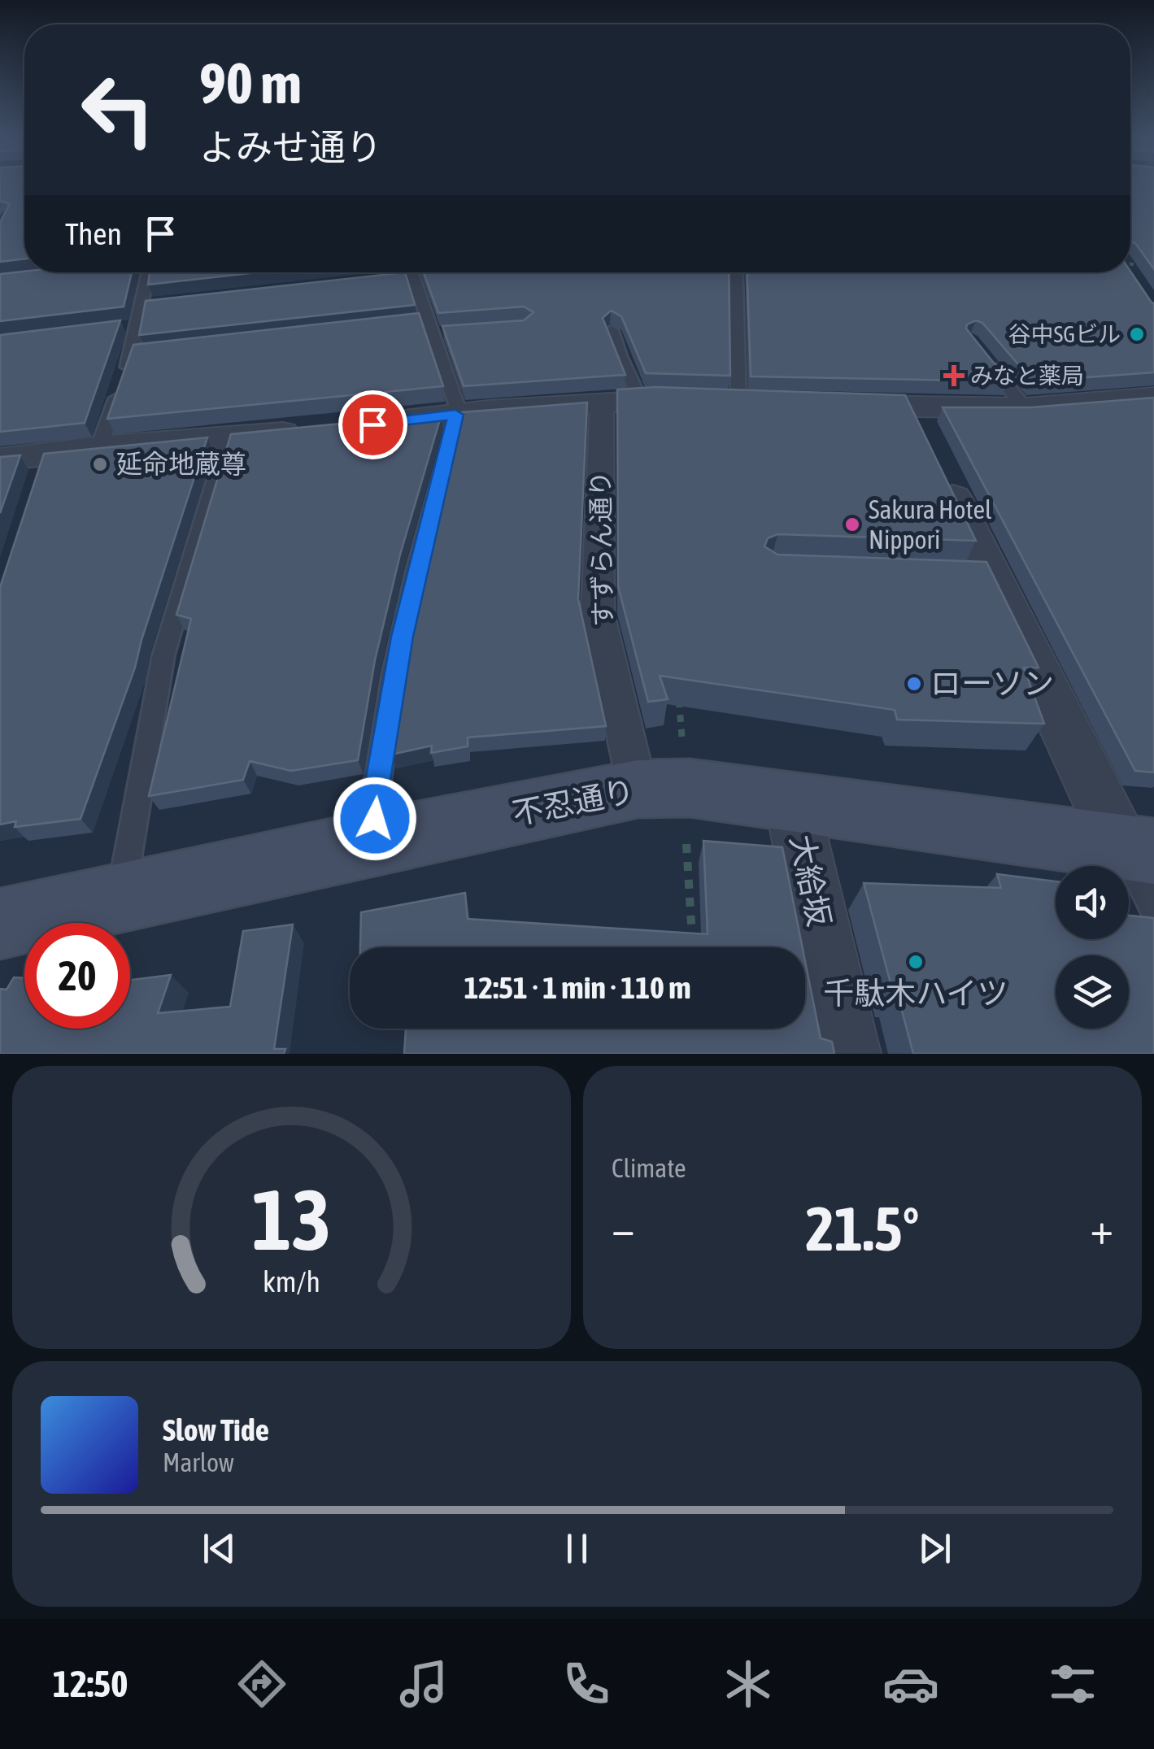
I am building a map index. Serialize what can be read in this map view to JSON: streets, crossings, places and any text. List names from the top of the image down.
{
  "streets": {
    "main road": ["不忍通り"],
    "street": ["すずらん通り", "大給坂"]
  },
  "crossings": [
    ["すずらん通り", "不忍通り"],
    ["不忍通り", "大給坂"]
  ],
  "places": {
    "other": [
      "谷中SGビル",
      "延命地蔵尊",
      "Sakura Hotel Nippori",
      "ローソン",
      "千駄木ハイツ"
    ],
    "health": ["みなと薬局"]
  },
  "page": {
    "turn": ["90 m", "よみせ通り"],
    "then": "Then",
    "limit": "20",
    "trip": "12:51 · 1 min · 110 m",
    "tile": "Climate",
    "heat": ["−", "21.5°", "+"],
    "song": ["Slow Tide", "Marlow"],
    "tabs": "12:50",
    "gauge": ["13", "km/h"]
  }
}
